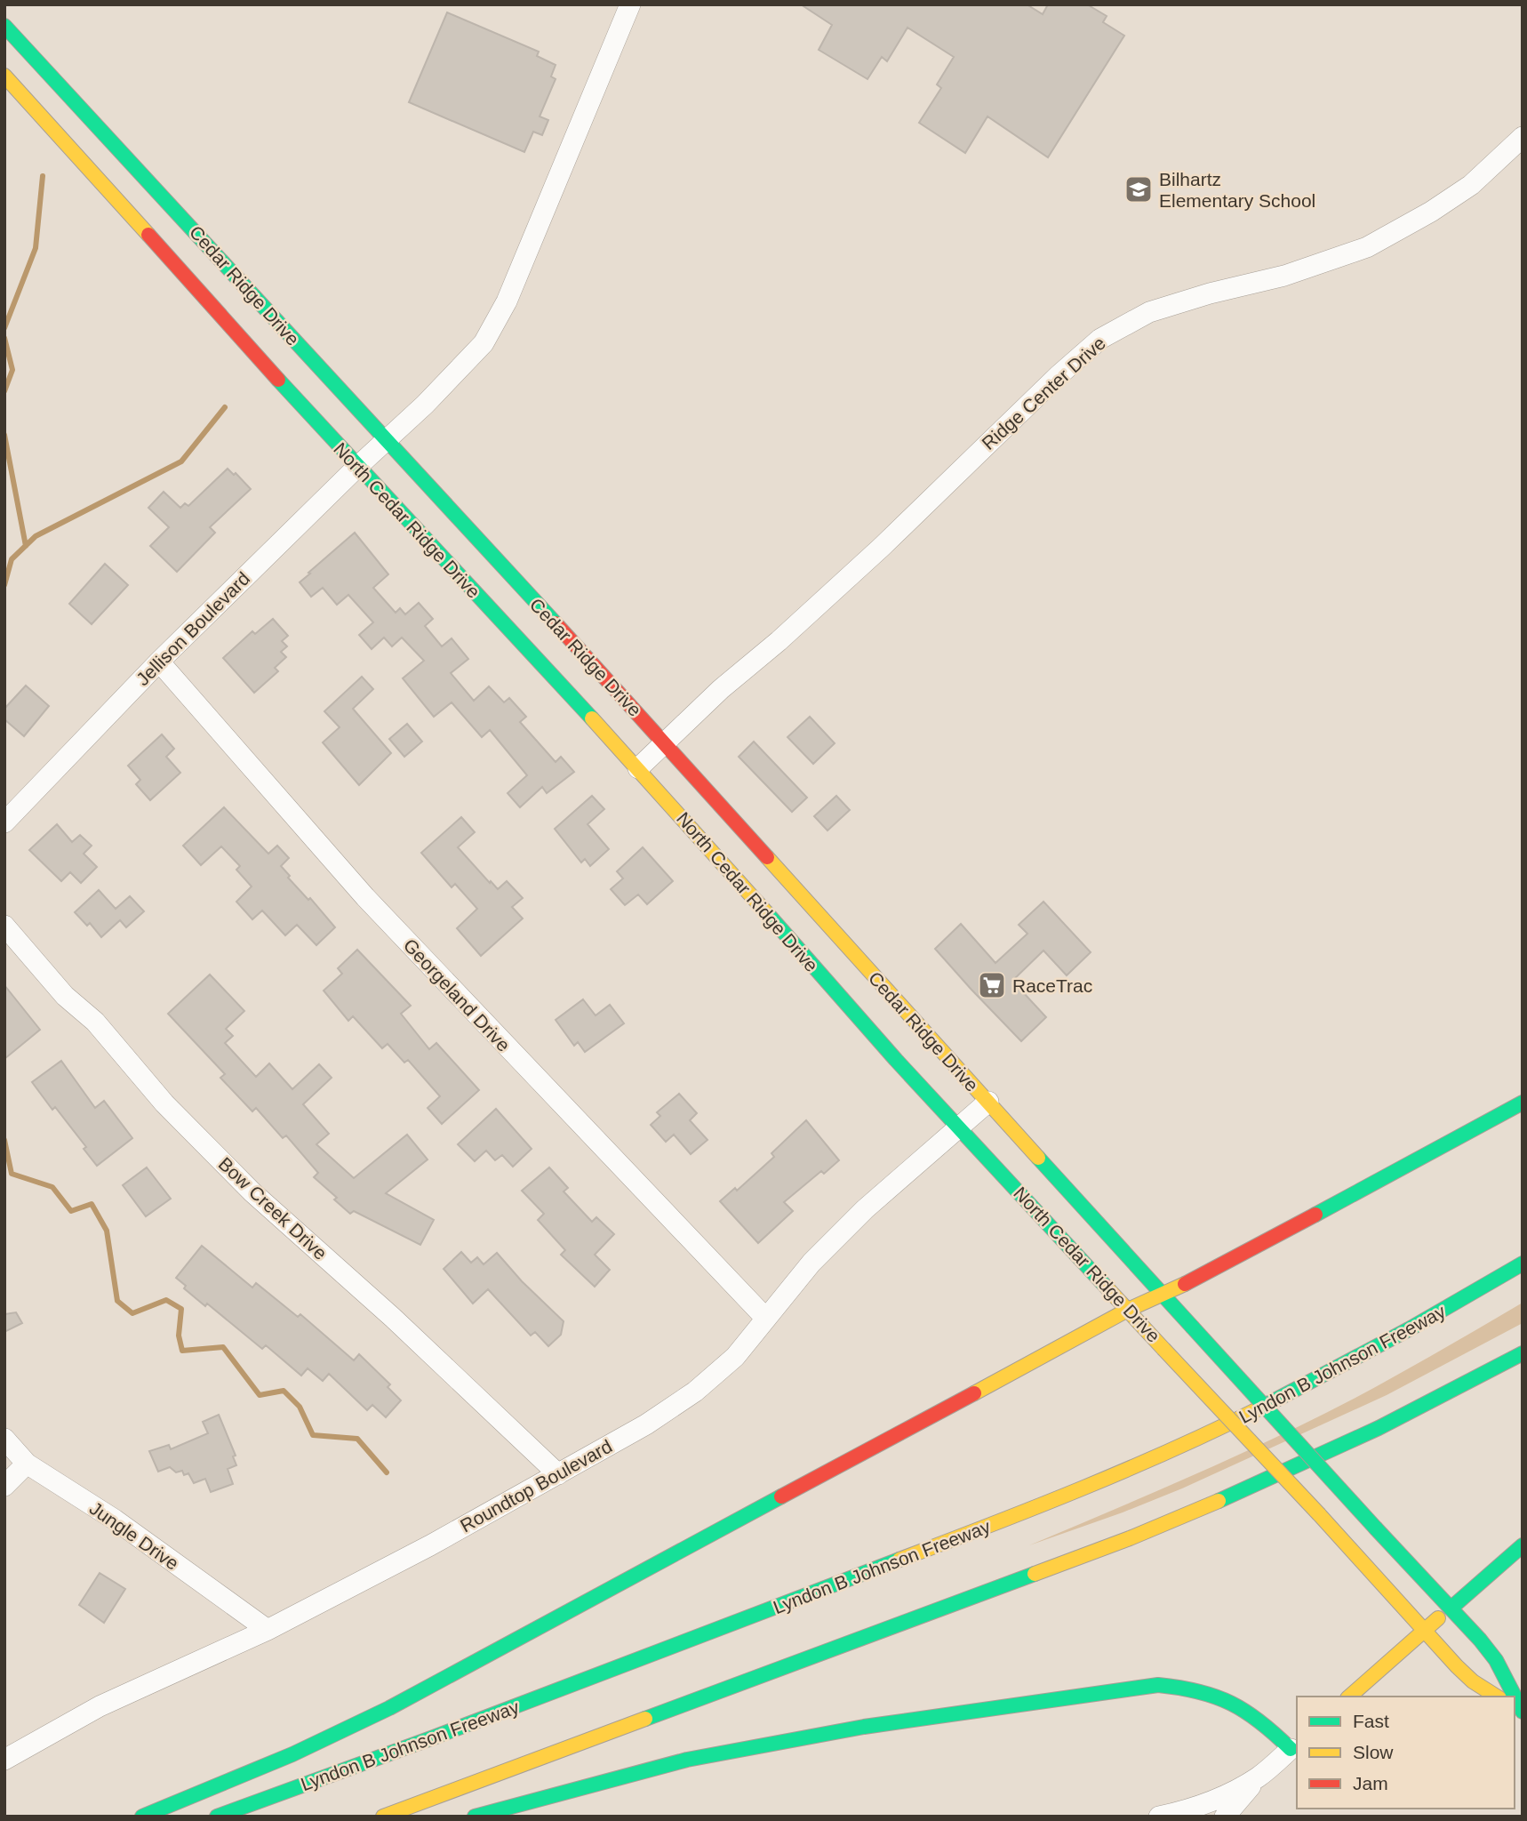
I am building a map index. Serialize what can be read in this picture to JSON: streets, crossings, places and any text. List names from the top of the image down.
{
  "streets": {
    "main road": ["Cedar Ridge Drive", "North Cedar Ridge Drive", "Lyndon B Johnson Freeway"],
    "street": [
      "Ridge Center Drive",
      "Jellison Boulevard",
      "Georgeland Drive",
      "Bow Creek Drive",
      "Roundtop Boulevard",
      "Jungle Drive"
    ]
  },
  "crossings": [
    ["Cedar Ridge Drive", "Ridge Center Drive"],
    ["Cedar Ridge Drive", "North Cedar Ridge Drive"],
    ["Cedar Ridge Drive", "Jellison Boulevard"],
    ["Cedar Ridge Drive", "Roundtop Boulevard"],
    ["Ridge Center Drive", "North Cedar Ridge Drive"],
    ["North Cedar Ridge Drive", "Jellison Boulevard"],
    ["North Cedar Ridge Drive", "Roundtop Boulevard"],
    ["Jellison Boulevard", "Georgeland Drive"],
    ["Georgeland Drive", "Roundtop Boulevard"],
    ["Bow Creek Drive", "Roundtop Boulevard"],
    ["Roundtop Boulevard", "Jungle Drive"]
  ],
  "places": {
    "school or university": ["Bilhartz Elementary School"],
    "supermarket": ["RaceTrac"]
  },
  "legend": ["Fast", "Slow", "Jam"]
}
